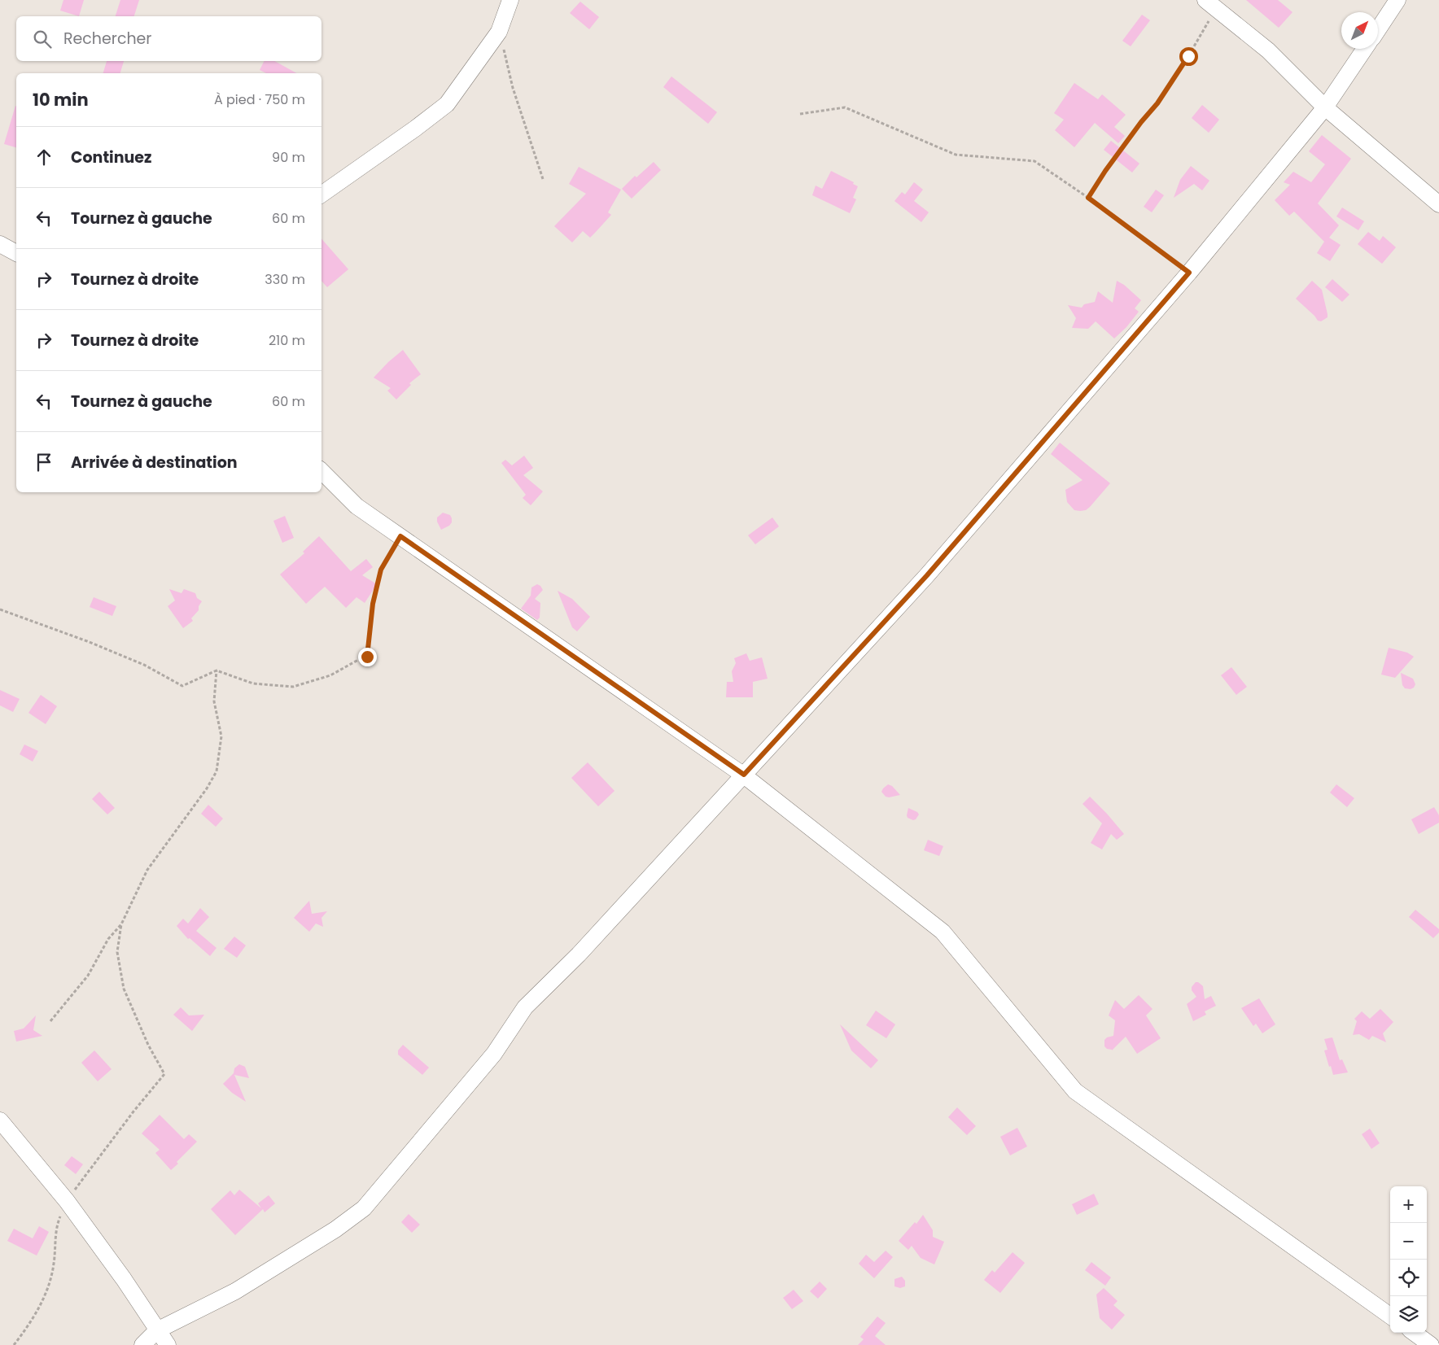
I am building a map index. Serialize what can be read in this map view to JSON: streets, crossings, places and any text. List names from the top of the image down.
{
  "north": "top right",
  "page": {
    "search": "Rechercher",
    "heading": ["10 min", "À pied · 750 m"],
    "list": [
      ["Continuez", "90 m"],
      ["Tournez à gauche", "60 m"],
      ["Tournez à droite", "330 m"],
      ["Tournez à droite", "210 m"],
      ["Tournez à gauche", "60 m"],
      "Arrivée à destination"
    ],
    "map_buttons": ["+", "−"]
  }
}
